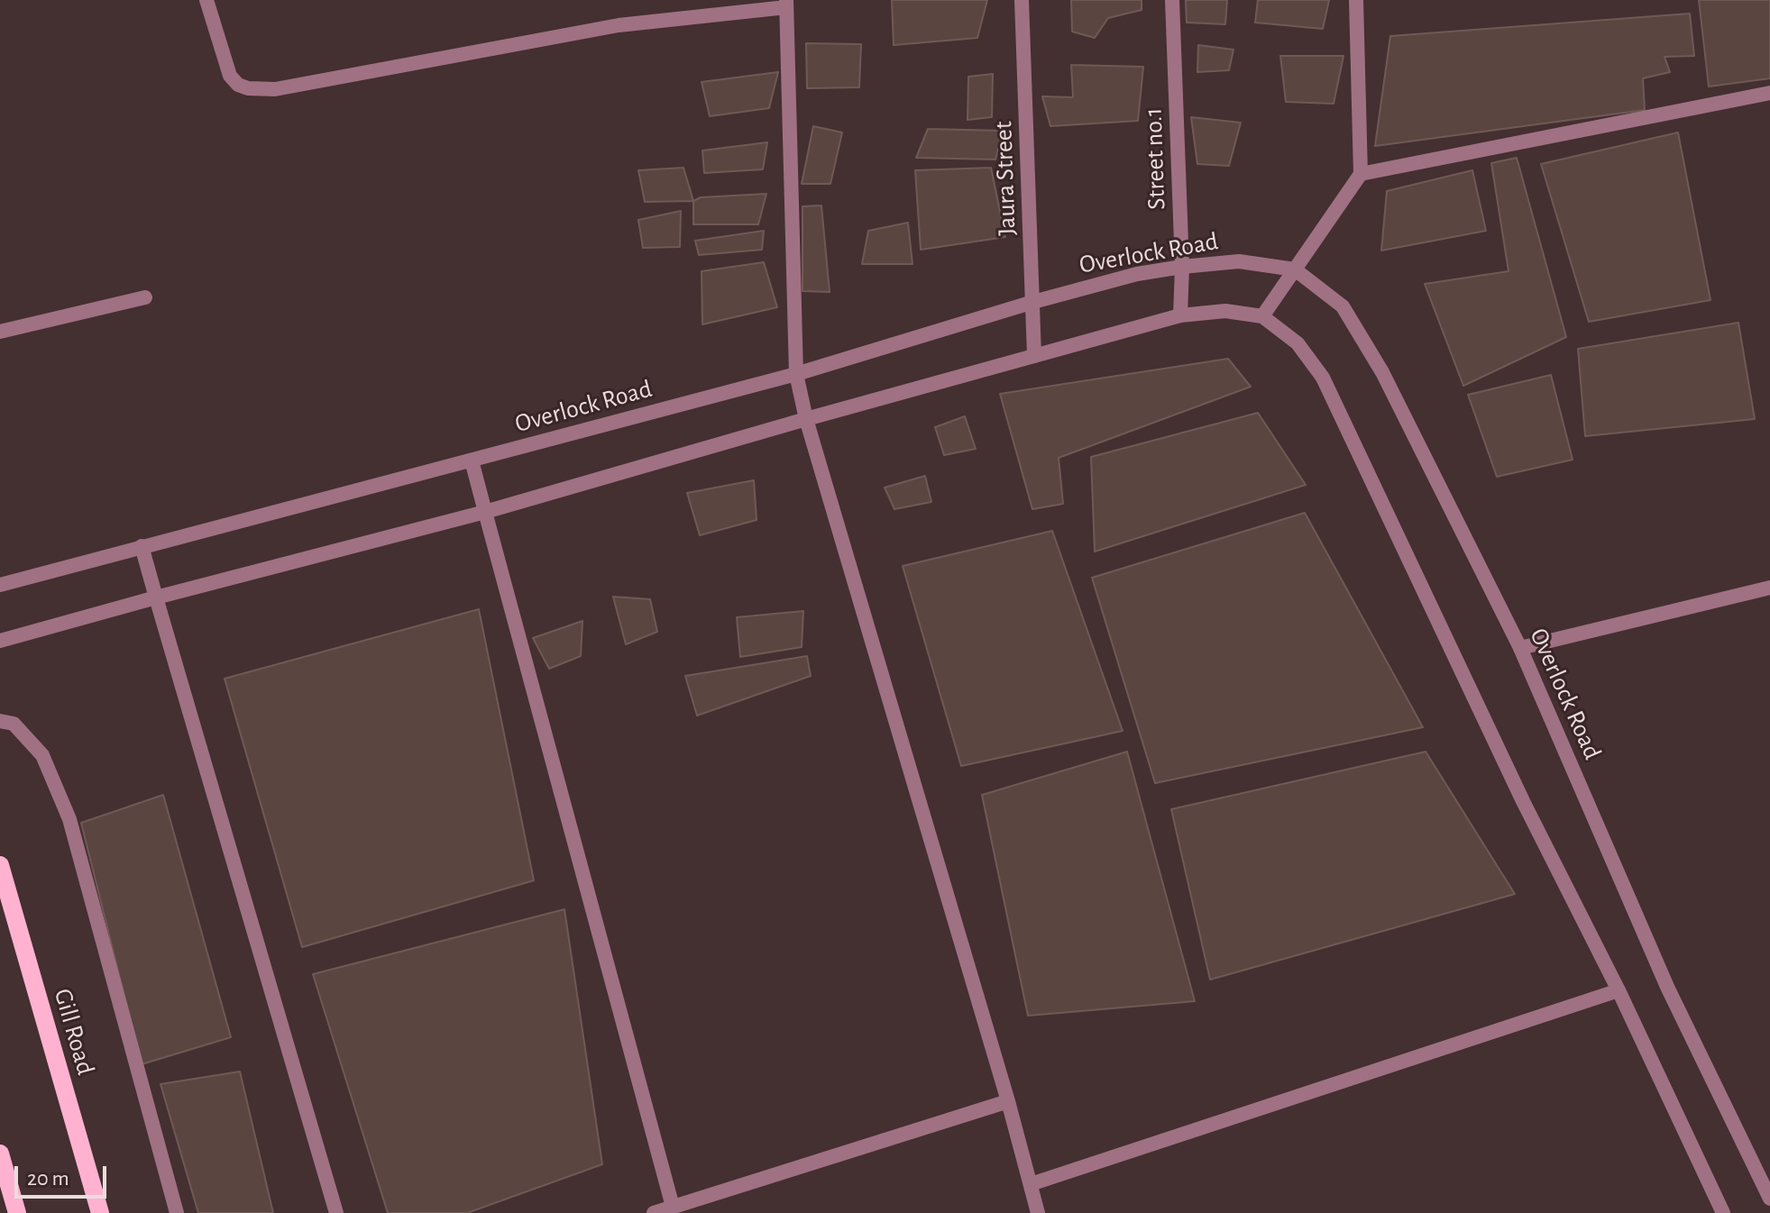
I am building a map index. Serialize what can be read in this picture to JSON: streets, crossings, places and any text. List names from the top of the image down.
{
  "streets": {
    "main road": ["Gill Road"],
    "street": ["Street no.1", "Jaura Street", "Overlock Road"]
  },
  "crossings": [
    ["Street no.1", "Overlock Road"],
    ["Jaura Street", "Overlock Road"]
  ],
  "scale_bar": "20 m"
}
